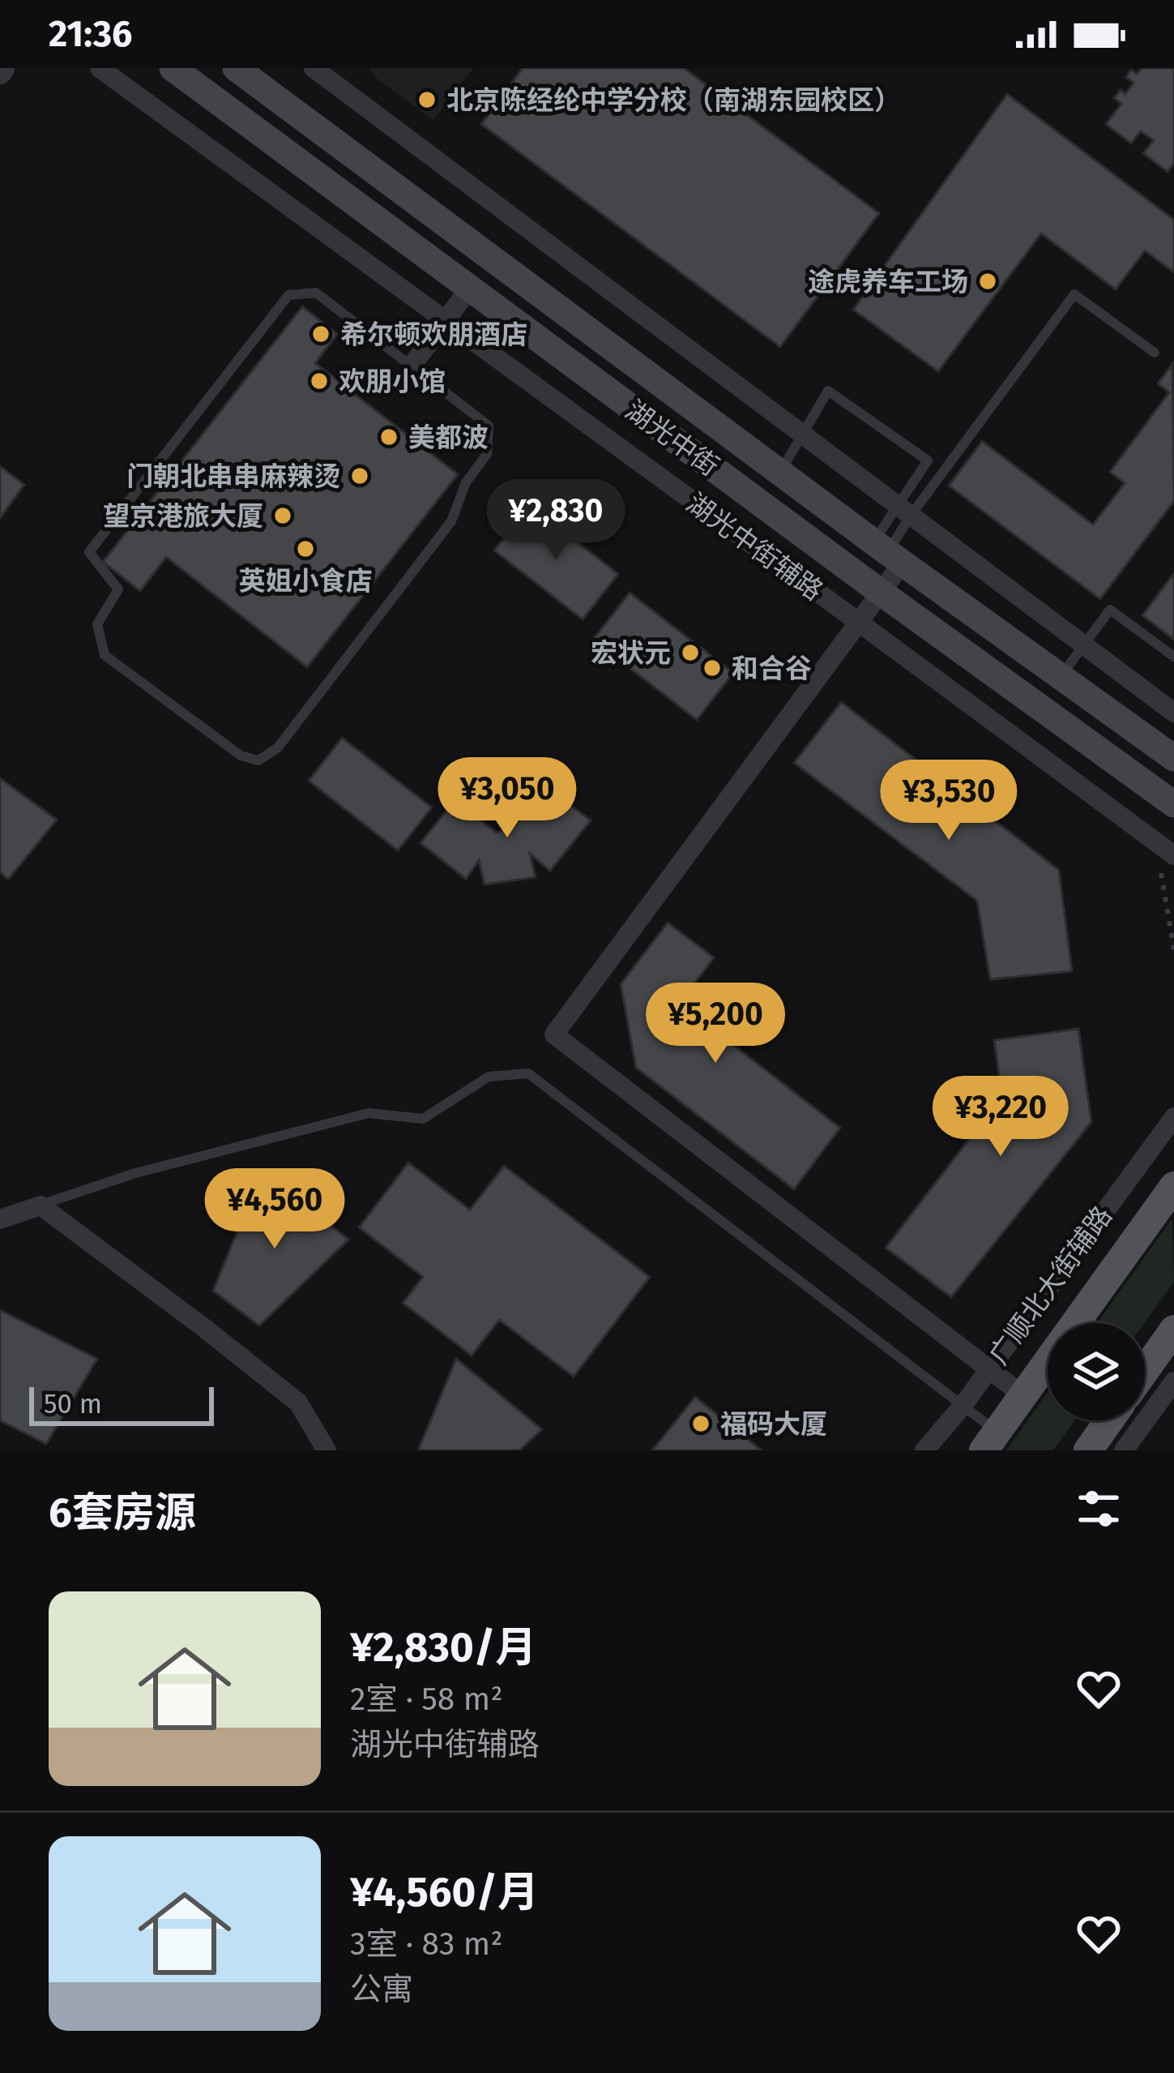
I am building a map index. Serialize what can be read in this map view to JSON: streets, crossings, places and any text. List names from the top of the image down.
{
  "streets": {
    "main road": ["湖光中街"],
    "street": ["湖光中街辅路", "广顺北大街辅路"]
  },
  "places": [
    "北京陈经纶中学分校（南湖东园校区）",
    "途虎养车工场",
    "希尔顿欢朋酒店",
    "欢朋小馆",
    "美都波",
    "门朝北串串麻辣烫",
    "望京港旅大厦",
    "英姐小食店",
    "宏状元",
    "和合谷",
    "福码大厦"
  ],
  "scale_bar": "50 m",
  "page": {
    "status": "21:36",
    "price": [
      "¥2,830",
      "¥3,050",
      "¥3,530",
      "¥5,200",
      "¥3,220",
      "¥4,560"
    ],
    "scale": "50 m",
    "heading": "6套房源",
    "list": [
      {
        "name": "¥2,830/月",
        "note": "2室 · 58 m² · 湖光中街辅路"
      },
      {
        "name": "¥4,560/月",
        "note": "3室 · 83 m² · 公寓"
      }
    ]
  }
}
